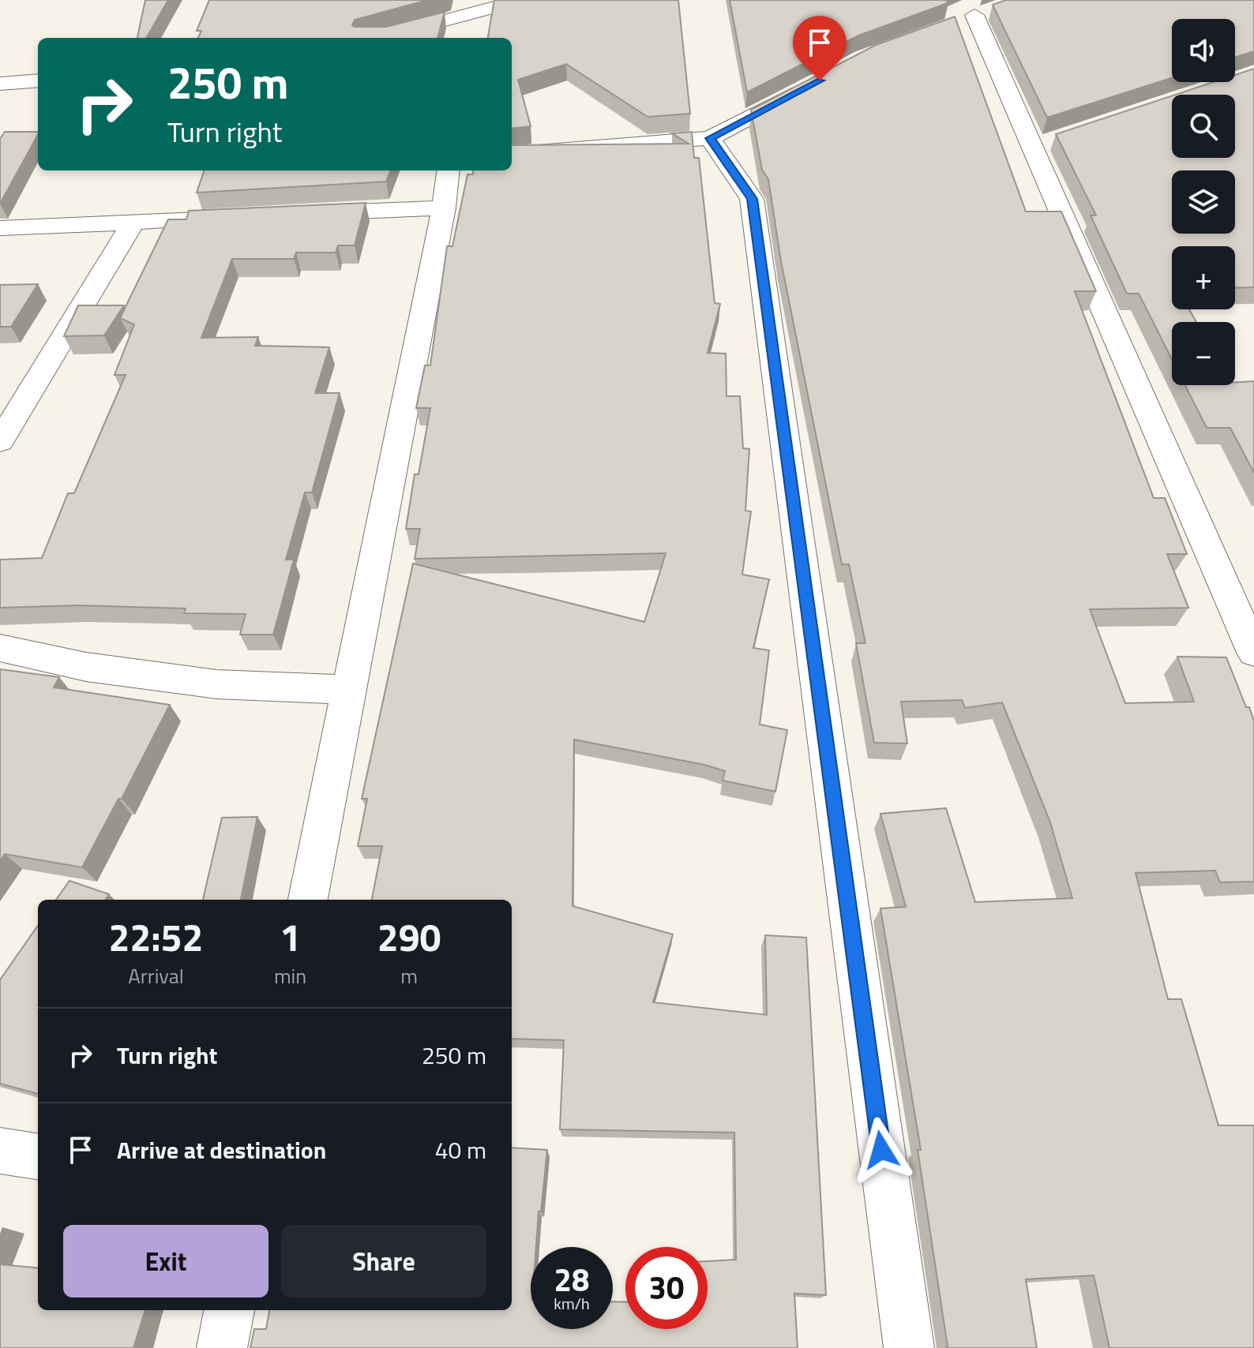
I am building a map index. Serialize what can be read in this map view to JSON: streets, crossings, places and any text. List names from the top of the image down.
{
  "page": {
    "map_buttons": ["+", "−"],
    "turn": ["250 m", "Turn right"],
    "eta": [
      "22:52",
      "Arrival",
      "1",
      "min",
      "290",
      "m"
    ],
    "list": [
      {
        "name": "Turn right",
        "value": "250 m"
      },
      {
        "name": "Arrive at destination",
        "value": "40 m"
      }
    ],
    "buttons": ["Exit", "Share"],
    "speed": "28 km/h",
    "limit": "30"
  }
}
